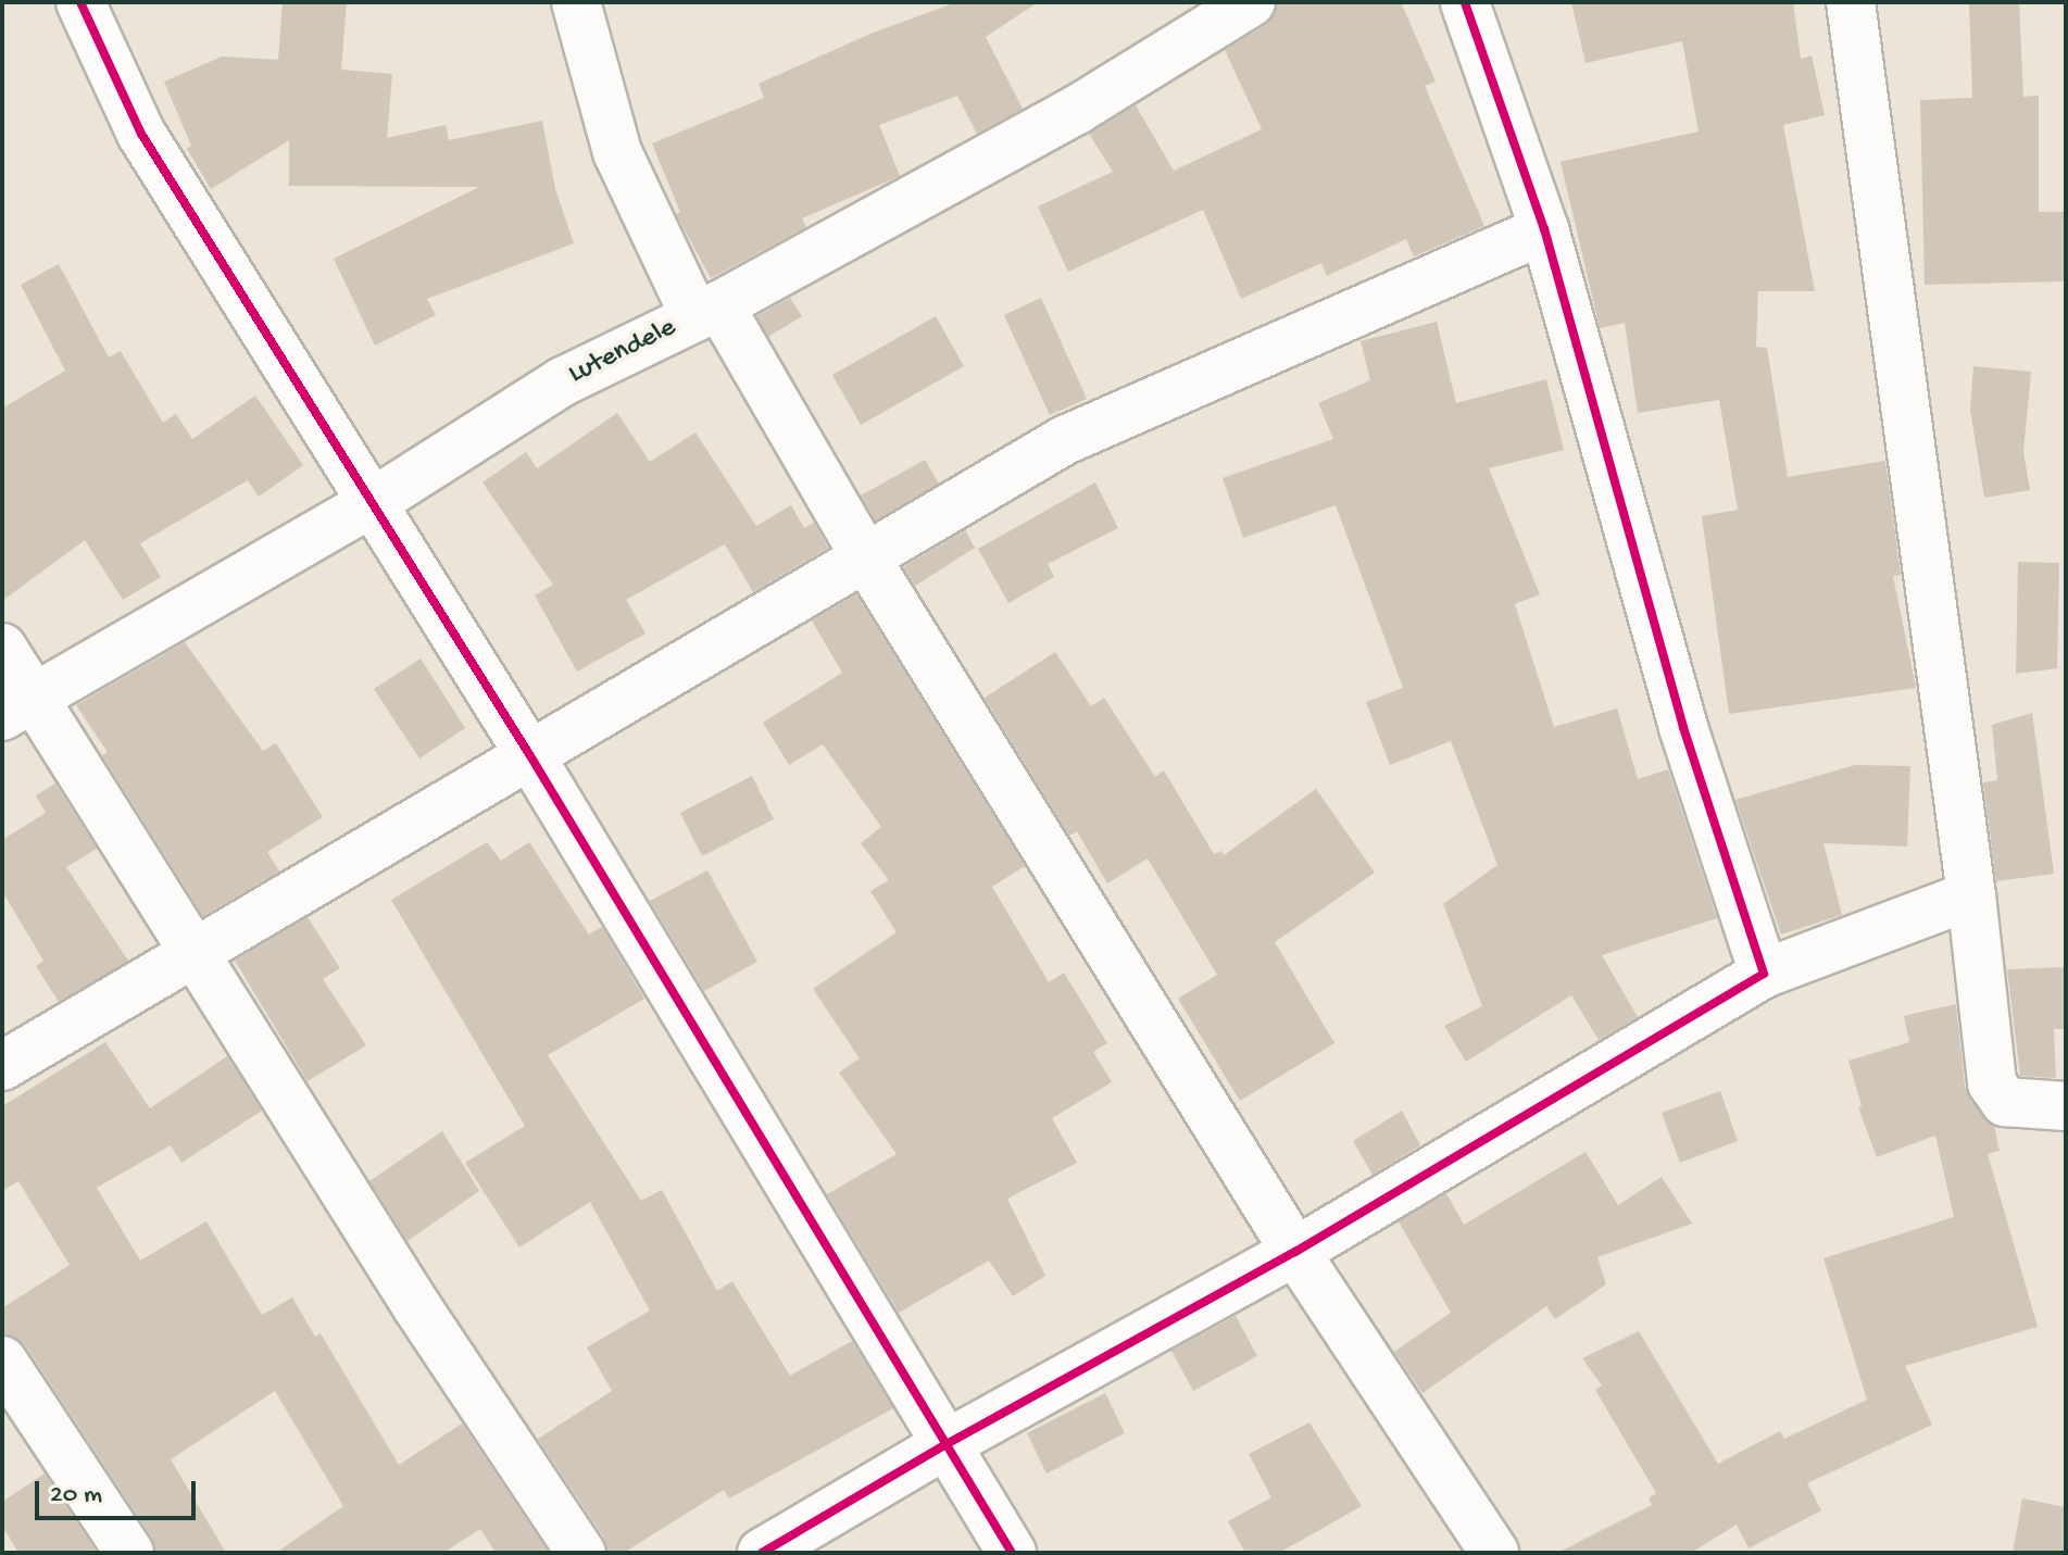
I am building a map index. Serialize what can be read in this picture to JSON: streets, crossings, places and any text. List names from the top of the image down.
{
  "streets": {
    "street": ["Lutendele"]
  },
  "scale_bar": "20 m"
}
